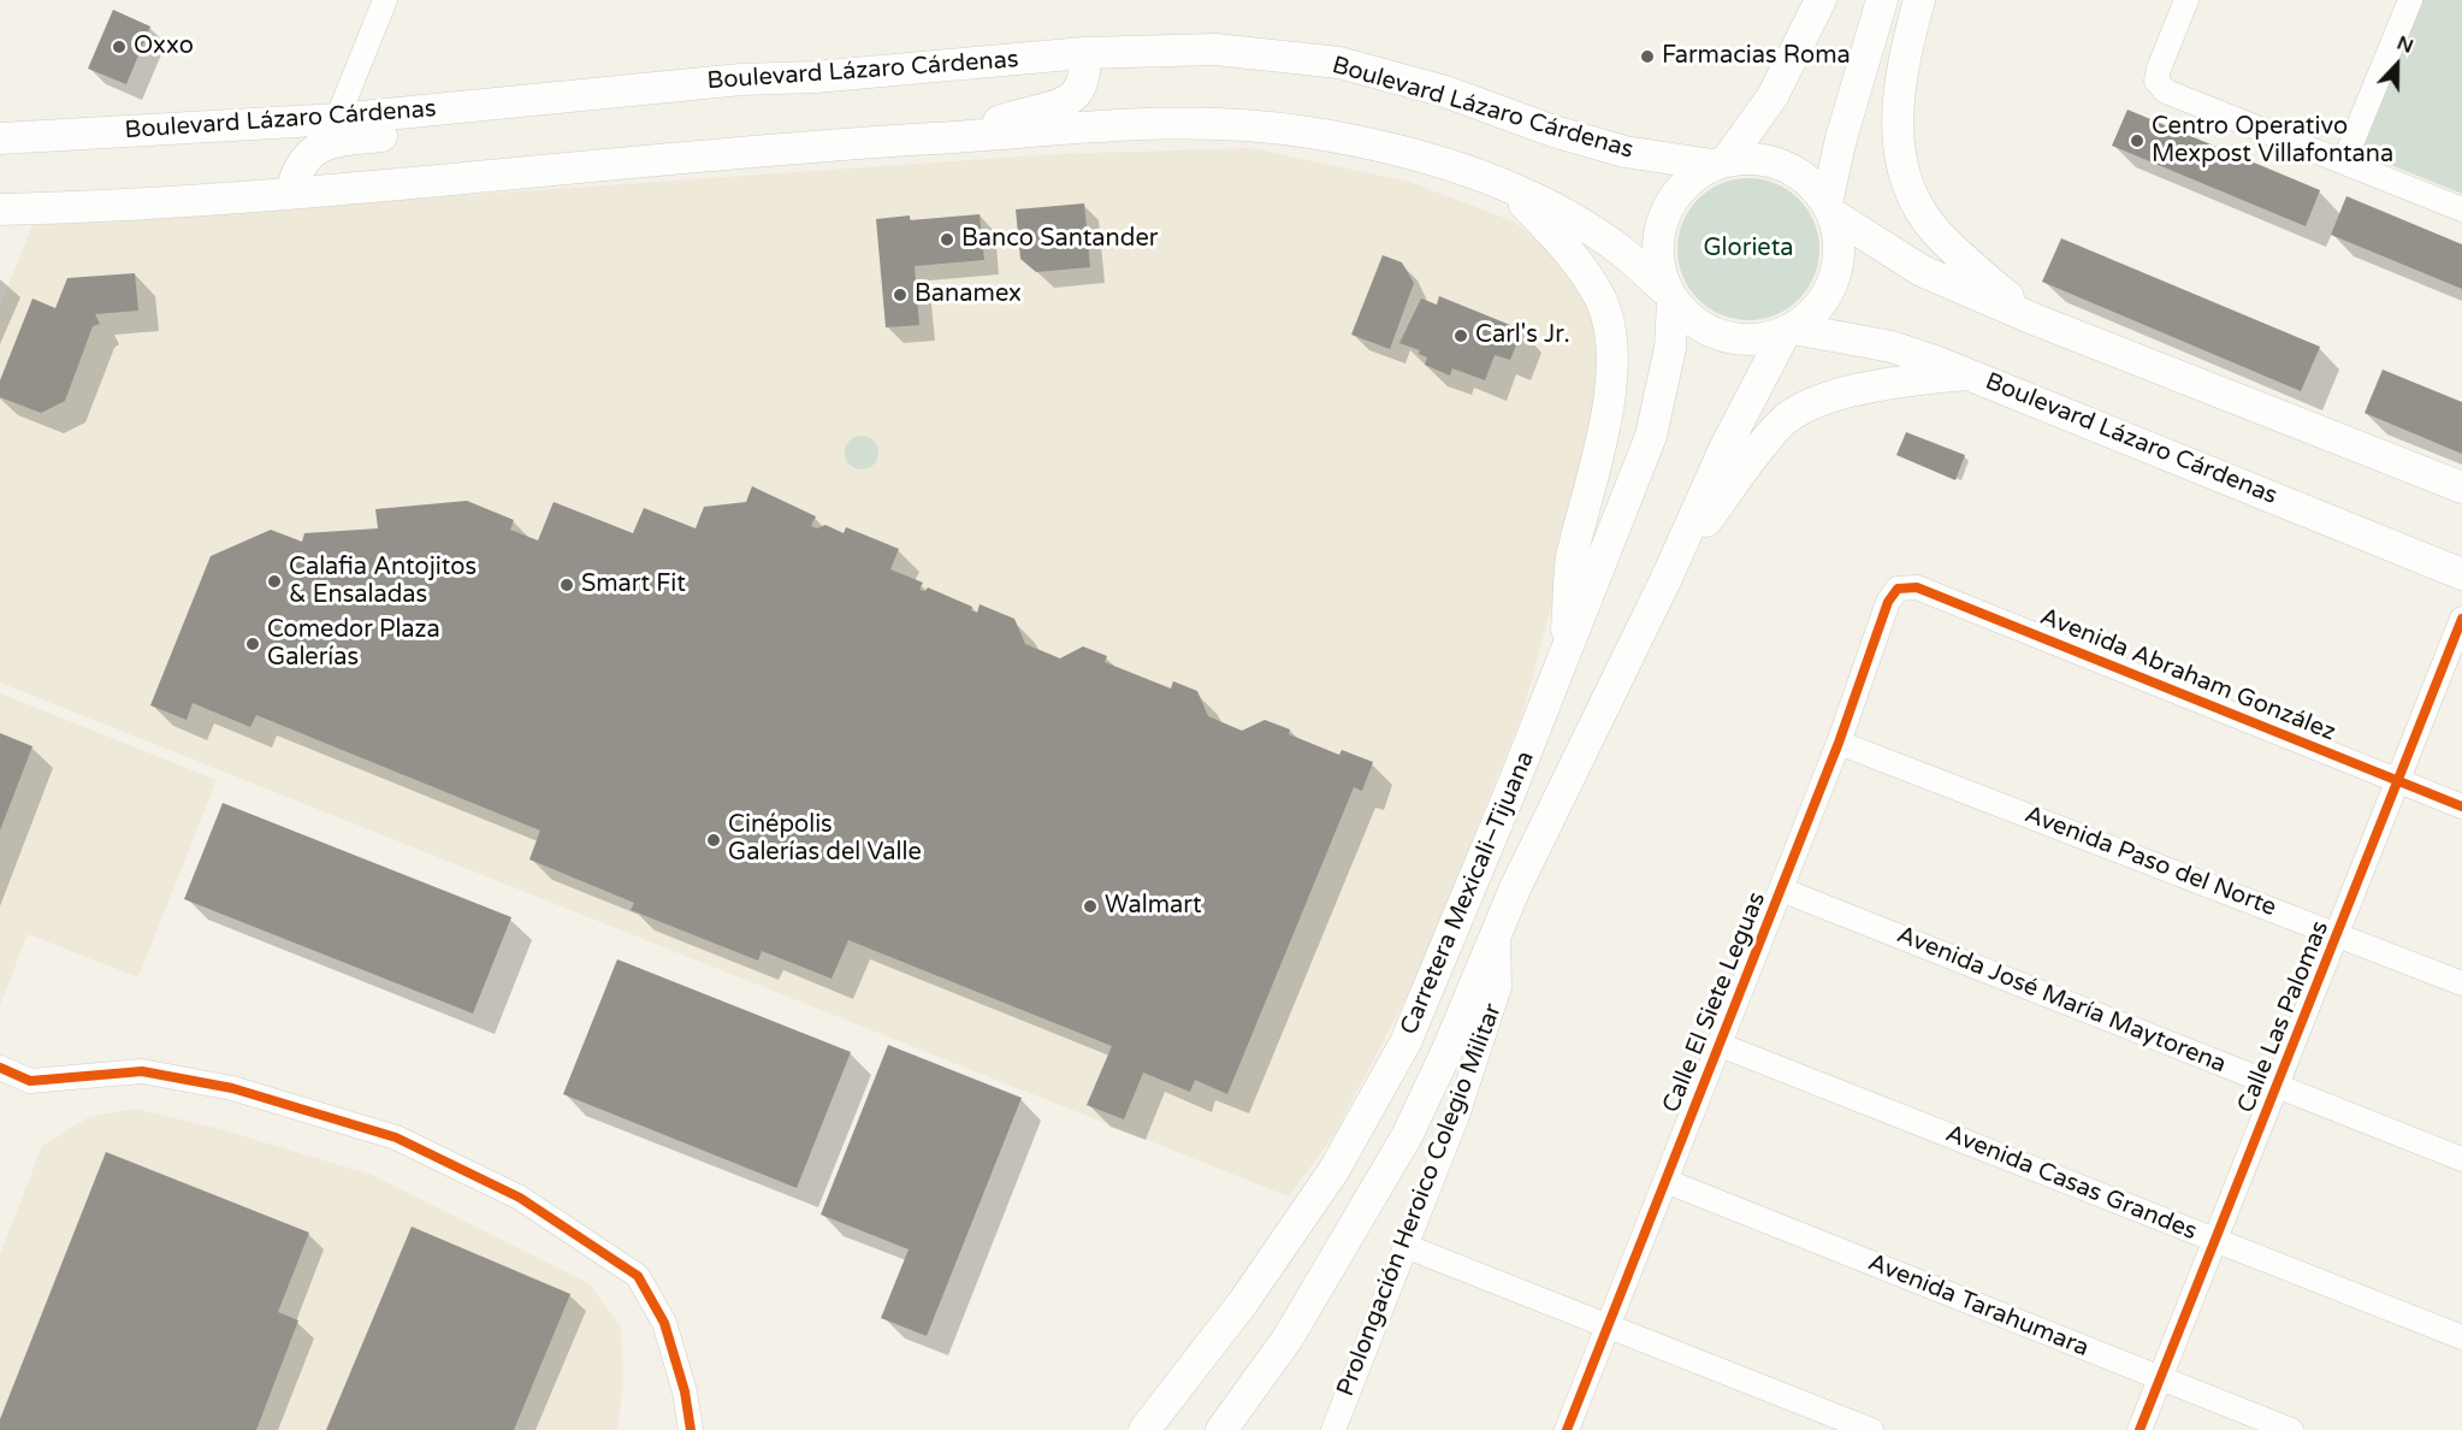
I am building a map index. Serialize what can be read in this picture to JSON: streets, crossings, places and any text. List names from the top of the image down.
{
  "streets": {
    "main road": ["Boulevard Lázaro Cárdenas", "Carretera Mexicali–Tijuana"],
    "street": [
      "Avenida Abraham González",
      "Avenida Paso del Norte",
      "Avenida José María Maytorena",
      "Calle El Siete Leguas",
      "Calle Las Palomas",
      "Avenida Casas Grandes",
      "Prolongación Heroico Colegio Militar",
      "Avenida Tarahumara"
    ]
  },
  "crossings": [
    ["Boulevard Lázaro Cárdenas", "Carretera Mexicali–Tijuana"],
    ["Avenida Abraham González", "Calle El Siete Leguas"],
    ["Avenida Abraham González", "Calle Las Palomas"],
    ["Avenida Paso del Norte", "Calle El Siete Leguas"],
    ["Avenida Paso del Norte", "Calle Las Palomas"],
    ["Carretera Mexicali–Tijuana", "Prolongación Heroico Colegio Militar"],
    ["Avenida José María Maytorena", "Calle El Siete Leguas"],
    ["Avenida José María Maytorena", "Calle Las Palomas"],
    ["Calle El Siete Leguas", "Avenida Casas Grandes"],
    ["Calle El Siete Leguas", "Avenida Tarahumara"],
    ["Calle Las Palomas", "Avenida Casas Grandes"],
    ["Calle Las Palomas", "Avenida Tarahumara"]
  ],
  "parks": ["Glorieta"],
  "places": [
    "Oxxo",
    "Farmacias Roma",
    "Centro Operativo Mexpost Villafontana",
    "Banco Santander",
    "Banamex",
    "Carl's Jr.",
    "Calafia Antojitos & Ensaladas",
    "Smart Fit",
    "Comedor Plaza Galerías",
    "Cinépolis Galerías del Valle",
    "Walmart"
  ],
  "north": "top"
}
